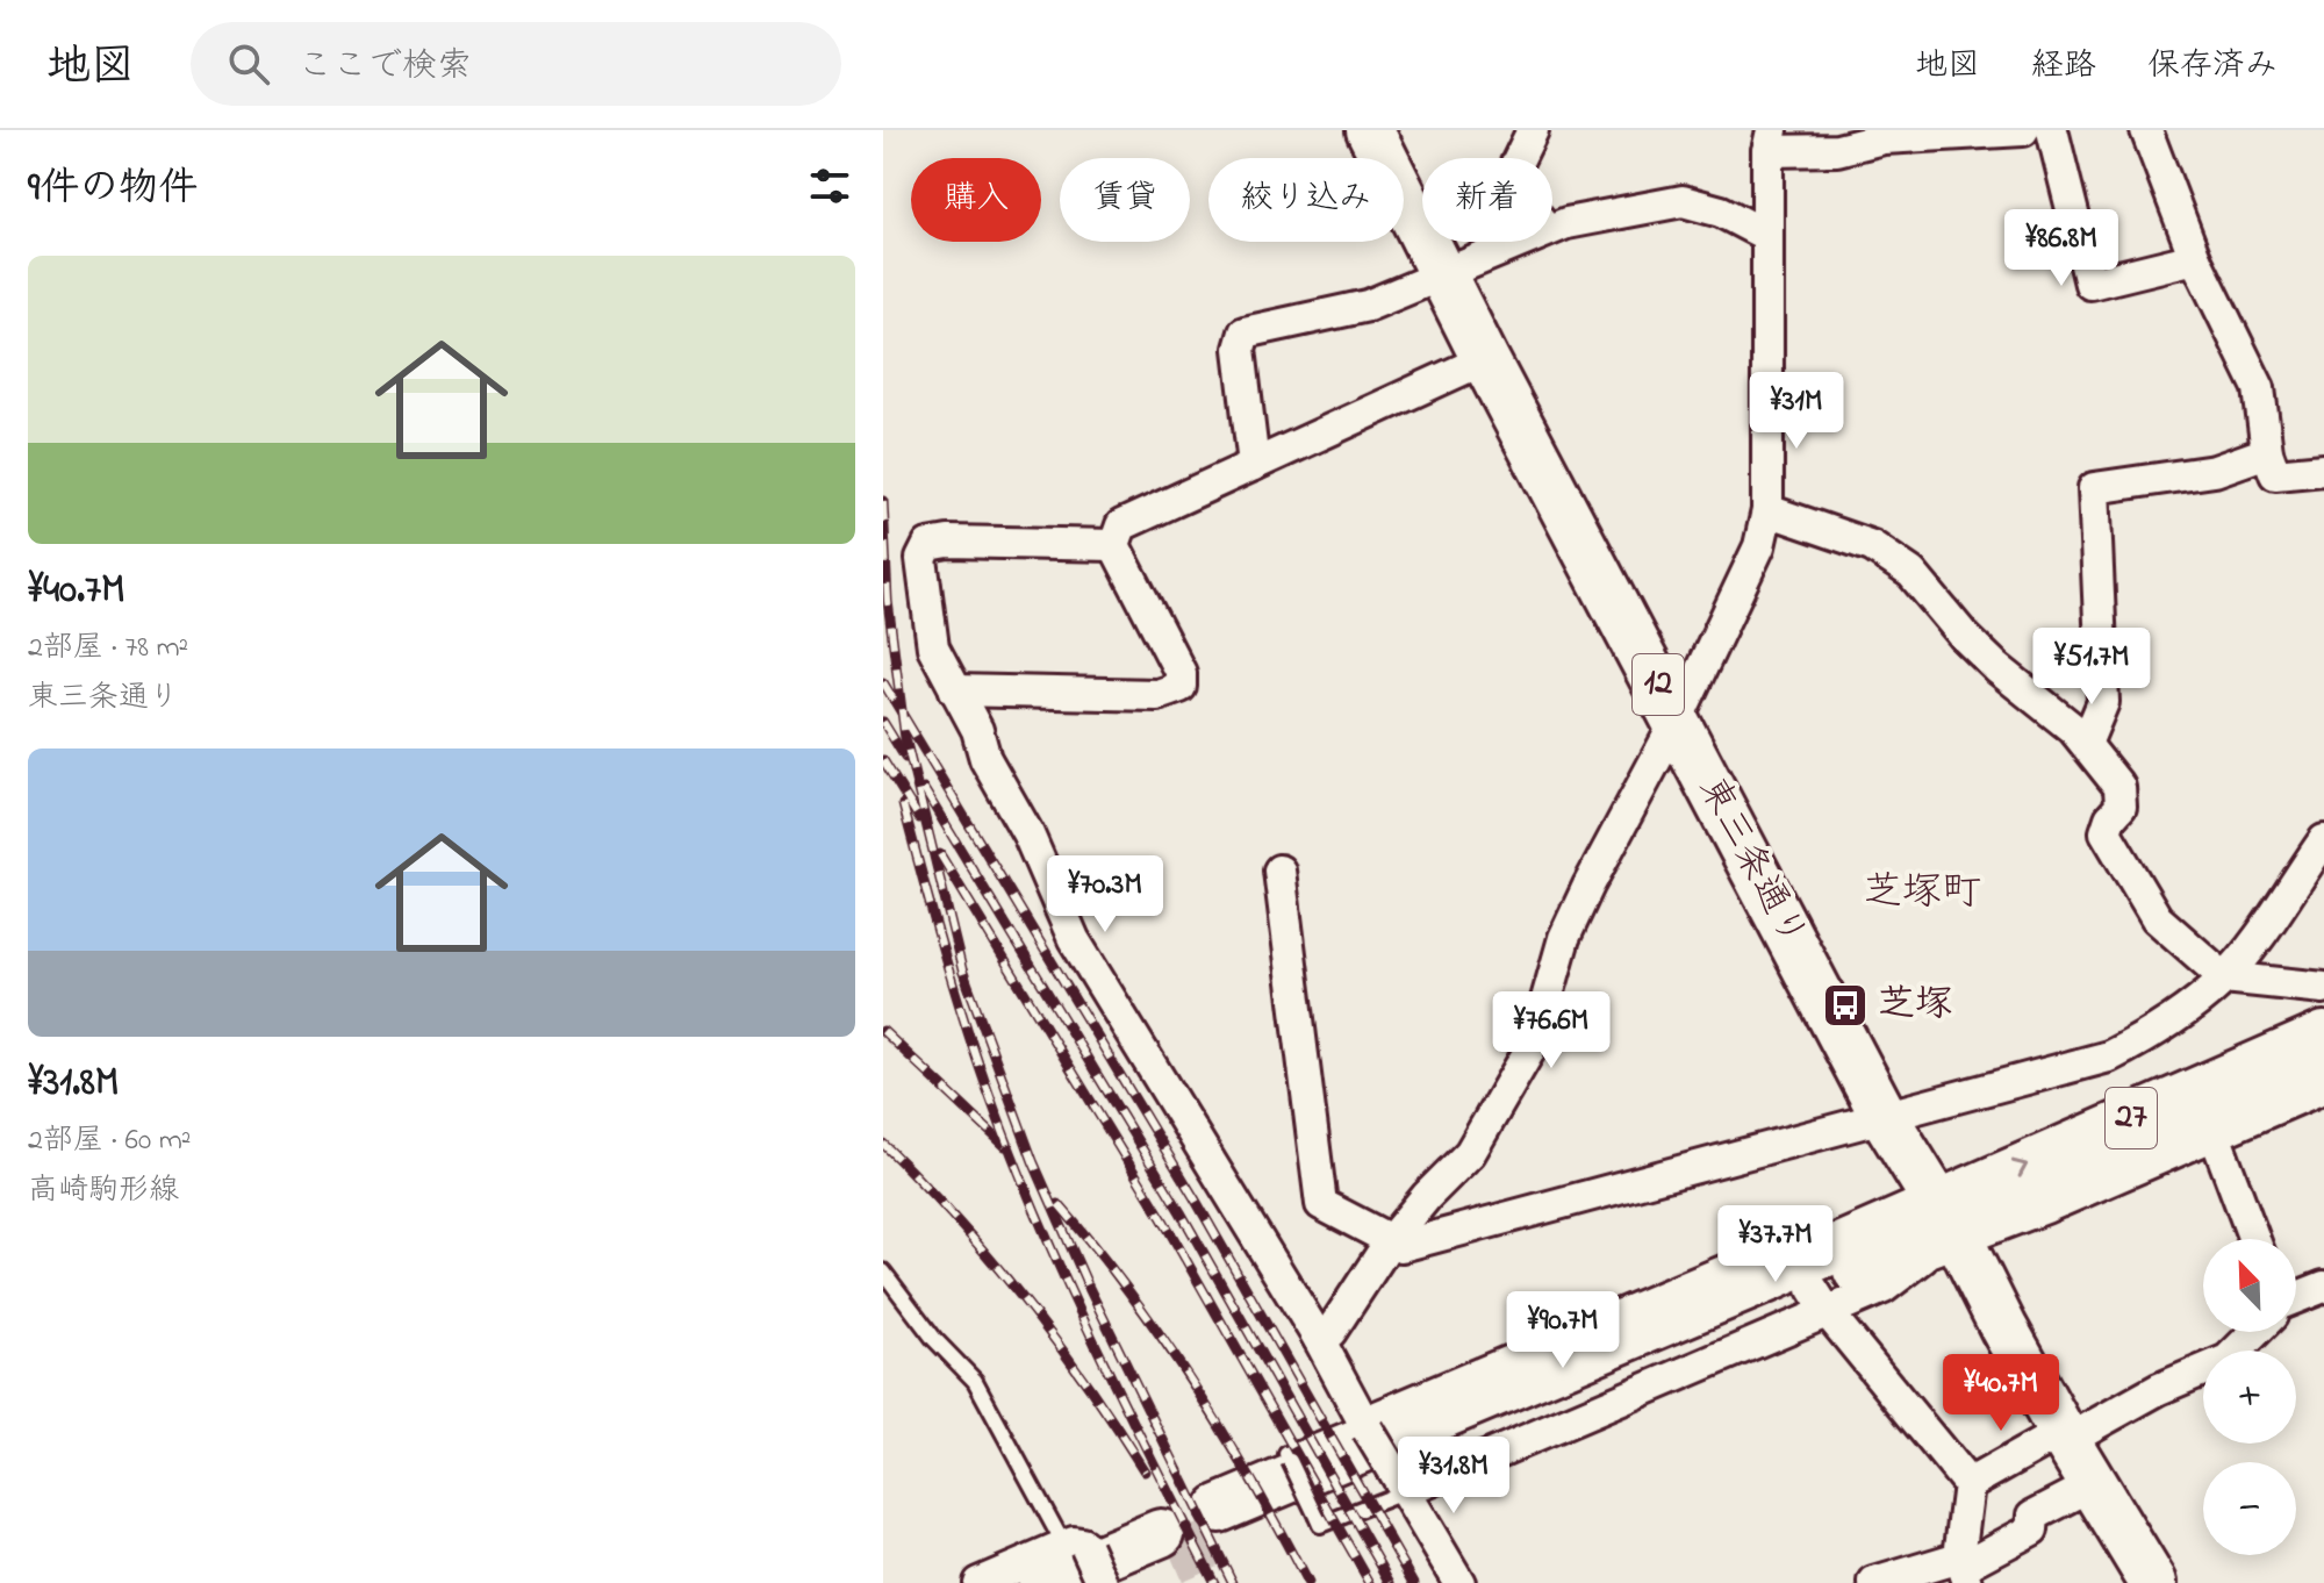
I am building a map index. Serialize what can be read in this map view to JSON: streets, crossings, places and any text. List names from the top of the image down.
{
  "streets": {
    "main road": ["12", "東三条通り", "27"]
  },
  "crossings": [
    ["東三条通り", "27"]
  ],
  "districts": ["芝塚町"],
  "places": {
    "bus stop": ["芝塚"]
  },
  "north": "top left",
  "page": {
    "header": "地図",
    "search": "ここで検索",
    "nav": ["地図", "経路", "保存済み"],
    "heading": "9件の物件",
    "chip": [
      "購入",
      "賃貸",
      "絞り込み",
      "新着"
    ],
    "price": [
      "¥86.8M",
      "¥31M",
      "¥51.7M",
      "¥70.3M",
      "¥76.6M",
      "¥37.7M",
      "¥90.7M",
      "¥40.7M",
      "¥31.8M"
    ],
    "list": [
      {
        "name": "¥40.7M",
        "note": "2部屋 · 78 m² · 東三条通り"
      },
      {
        "name": "¥31.8M",
        "note": "2部屋 · 60 m² · 高崎駒形線"
      }
    ],
    "map_buttons": ["+", "−"]
  }
}
